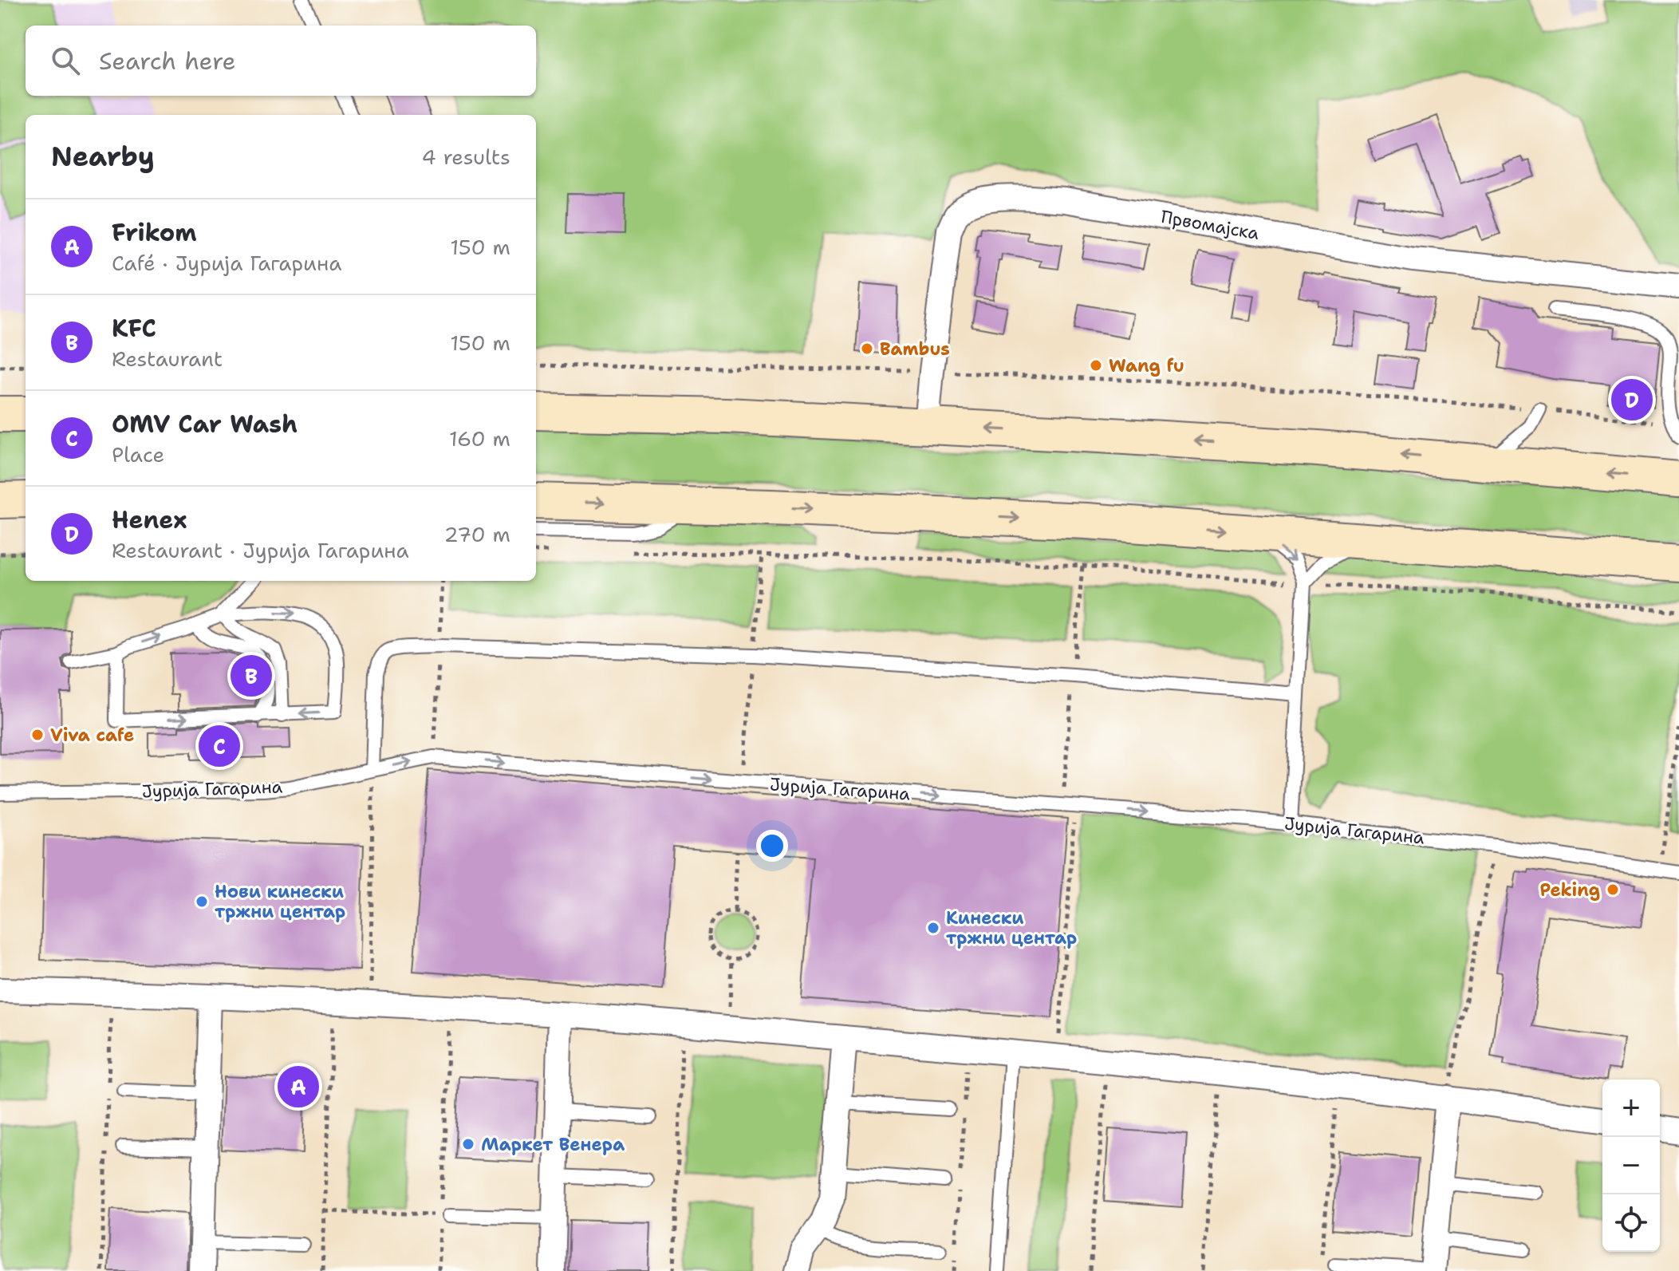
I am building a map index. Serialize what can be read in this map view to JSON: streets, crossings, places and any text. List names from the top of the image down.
{
  "streets": {
    "street": ["Првомајска"],
    "lane": ["Јурија Гагарина"]
  },
  "one_way": ["Јурија Гагарина"],
  "places": [
    "Bambus",
    "Wang fu",
    "Viva cafe",
    "Peking",
    "Нови кинески тржни центар",
    "Кинески тржни центар",
    "Маркет Венера"
  ],
  "page": {
    "search": "Search here",
    "heading": ["Nearby", "4 results"],
    "list": [
      {
        "mark": "A",
        "name": "Frikom",
        "note": "Café · Јурија Гагарина",
        "value": "150 m"
      },
      {
        "mark": "B",
        "name": "KFC",
        "note": "Restaurant",
        "value": "150 m"
      },
      {
        "mark": "C",
        "name": "OMV Car Wash",
        "note": "Place",
        "value": "160 m"
      },
      {
        "mark": "D",
        "name": "Henex",
        "note": "Restaurant · Јурија Гагарина",
        "value": "270 m"
      }
    ],
    "pins": [
      "D",
      "B",
      "C",
      "A"
    ],
    "map_buttons": ["+", "−"]
  }
}
